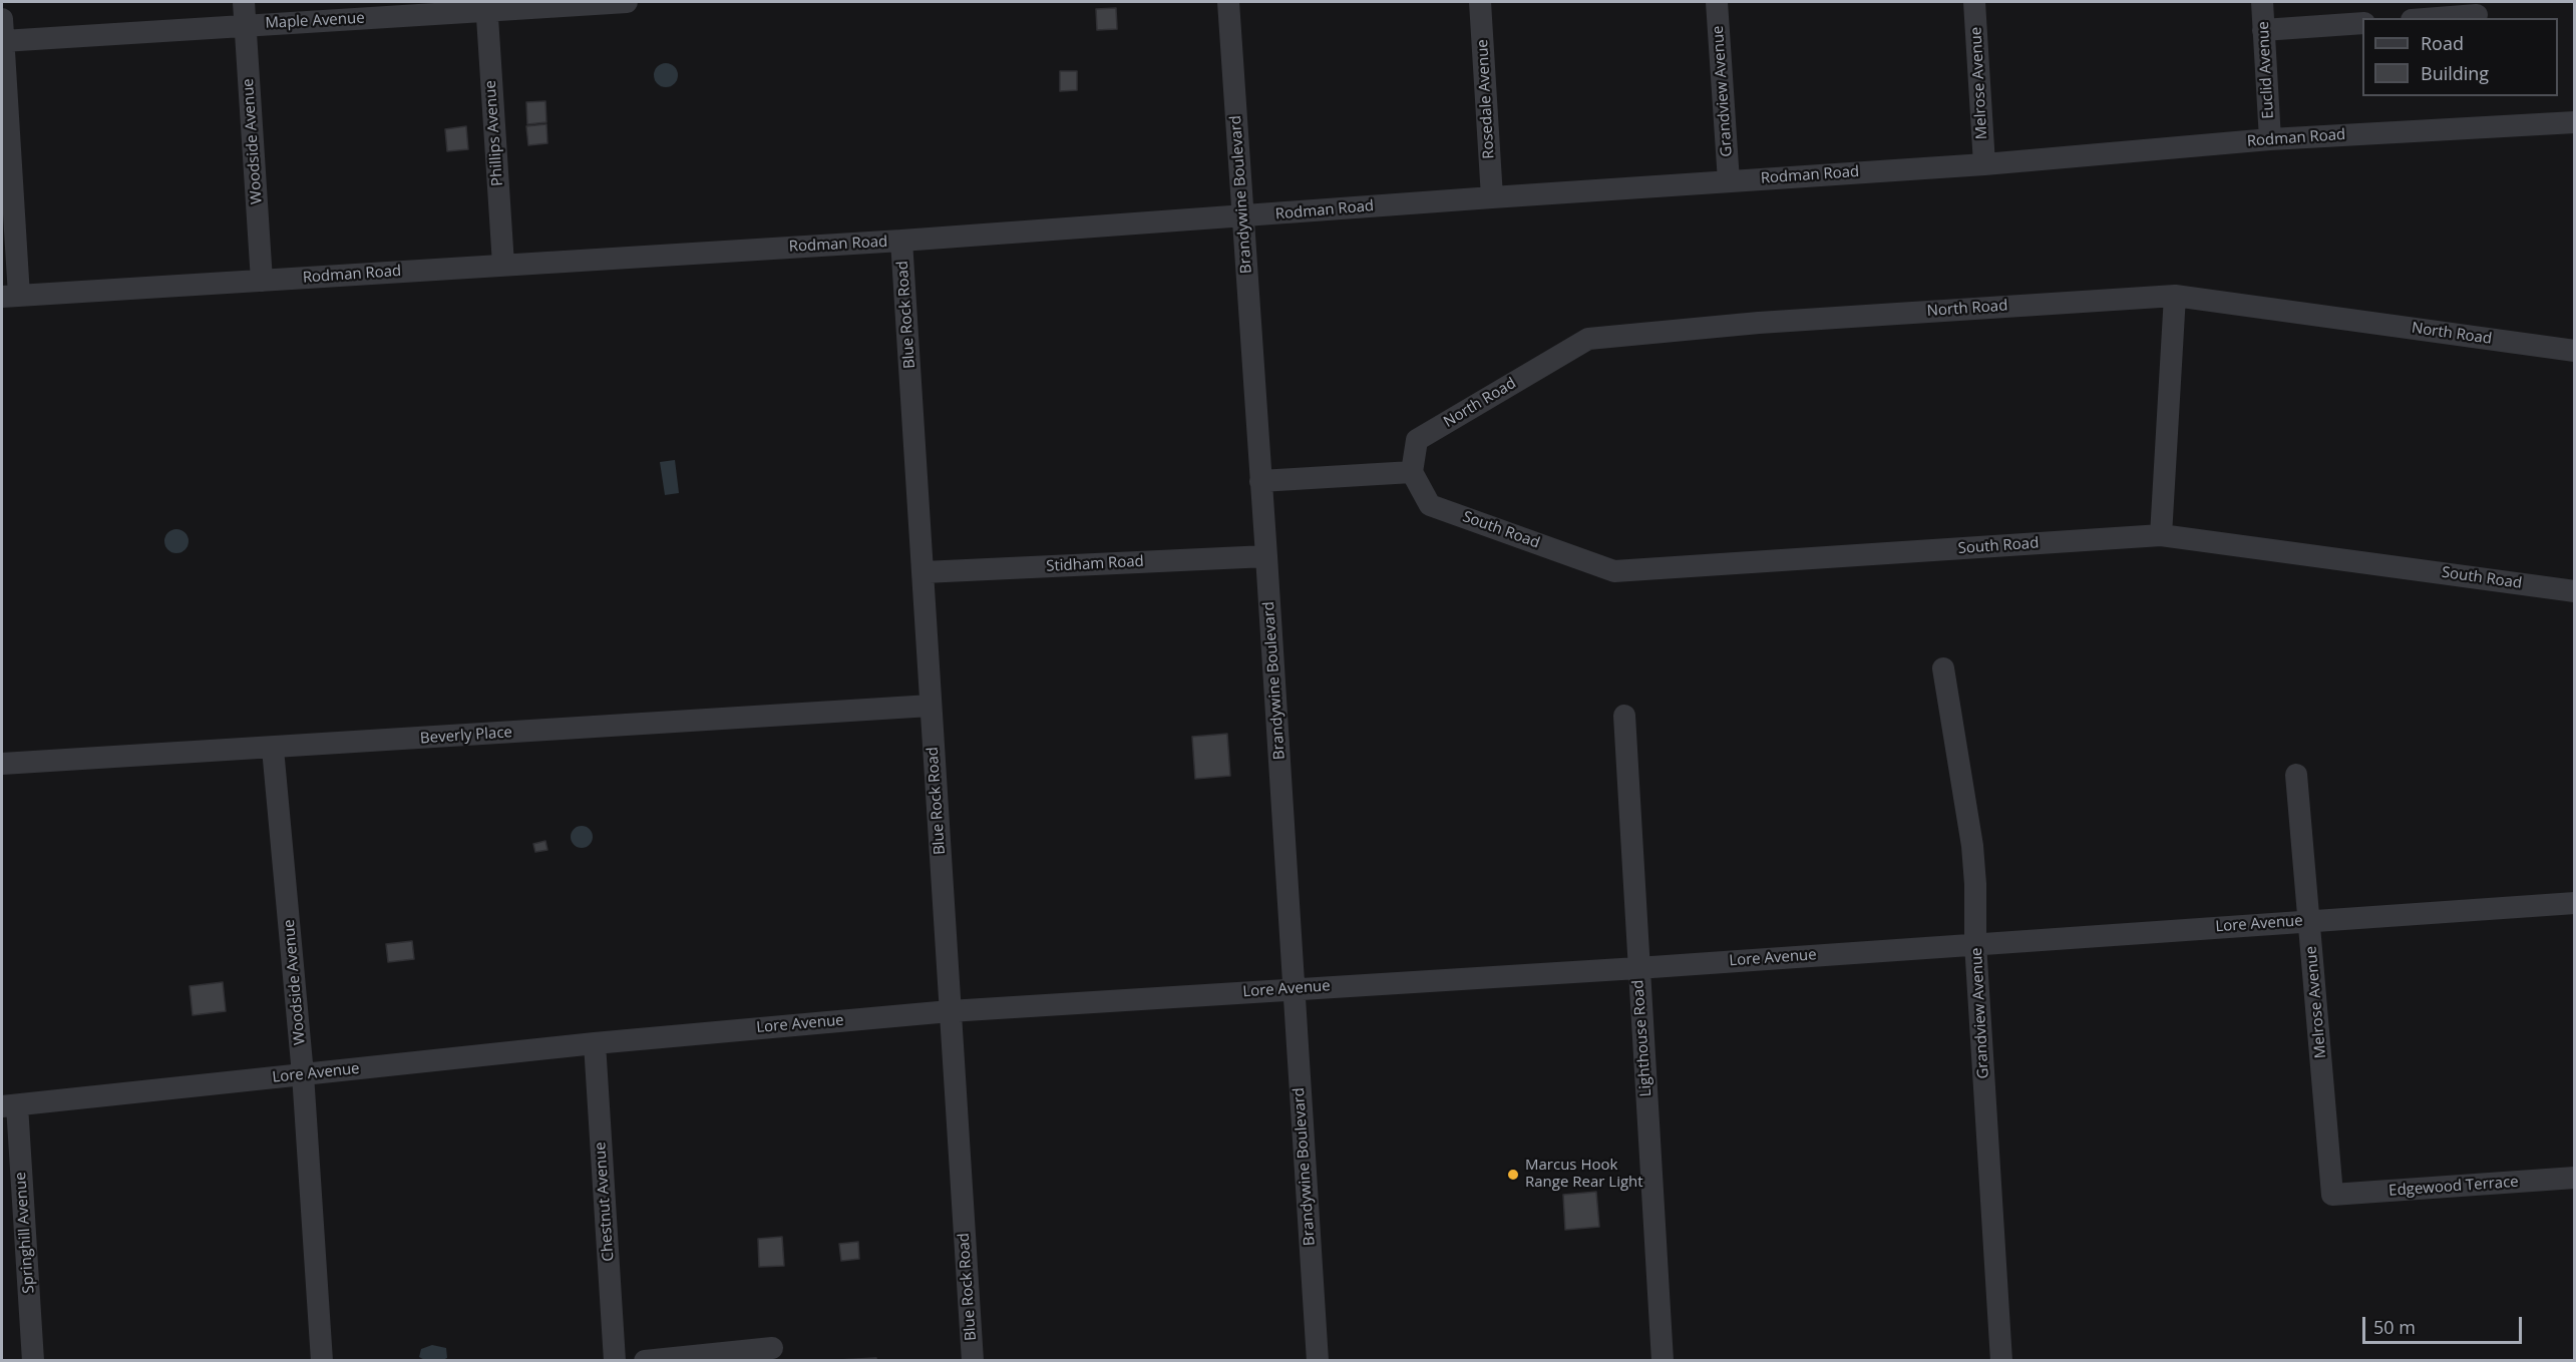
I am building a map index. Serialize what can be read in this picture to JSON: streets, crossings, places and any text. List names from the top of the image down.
{
  "streets": {
    "street": [
      "Maple Avenue",
      "Euclid Avenue",
      "Melrose Avenue",
      "Grandview Avenue",
      "Rosedale Avenue",
      "Phillips Avenue",
      "Rodman Road",
      "Woodside Avenue",
      "Brandywine Boulevard",
      "North Road",
      "Blue Rock Road",
      "South Road",
      "Stidham Road",
      "Beverly Place",
      "Lore Avenue",
      "Lighthouse Road",
      "Edgewood Terrace",
      "Chestnut Avenue",
      "Springhill Avenue"
    ]
  },
  "crossings": [
    ["Maple Avenue", "Phillips Avenue"],
    ["Maple Avenue", "Woodside Avenue"],
    ["Euclid Avenue", "Rodman Road"],
    ["Melrose Avenue", "Rodman Road"],
    ["Melrose Avenue", "Lore Avenue"],
    ["Melrose Avenue", "Edgewood Terrace"],
    ["Grandview Avenue", "Rodman Road"],
    ["Grandview Avenue", "Lore Avenue"],
    ["Rosedale Avenue", "Rodman Road"],
    ["Phillips Avenue", "Rodman Road"],
    ["Rodman Road", "Woodside Avenue"],
    ["Rodman Road", "Brandywine Boulevard"],
    ["Rodman Road", "Blue Rock Road"],
    ["Woodside Avenue", "Beverly Place"],
    ["Woodside Avenue", "Lore Avenue"],
    ["Brandywine Boulevard", "Stidham Road"],
    ["Brandywine Boulevard", "Lore Avenue"],
    ["North Road", "South Road"],
    ["Blue Rock Road", "Stidham Road"],
    ["Blue Rock Road", "Beverly Place"],
    ["Blue Rock Road", "Lore Avenue"],
    ["Lore Avenue", "Lighthouse Road"],
    ["Lore Avenue", "Chestnut Avenue"],
    ["Lore Avenue", "Springhill Avenue"]
  ],
  "places": ["Marcus Hook Range Rear Light"],
  "legend": ["Road", "Building"],
  "scale_bar": "50 m"
}
